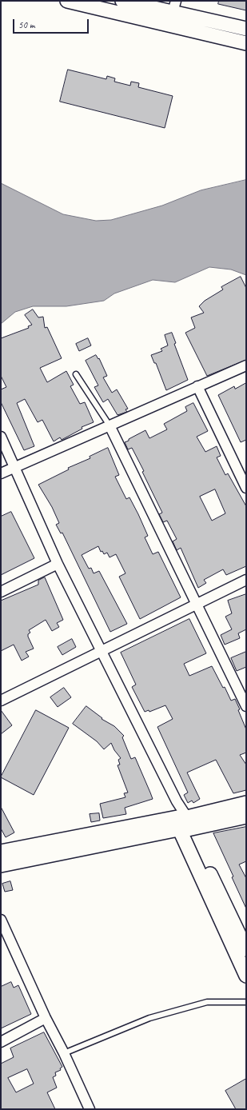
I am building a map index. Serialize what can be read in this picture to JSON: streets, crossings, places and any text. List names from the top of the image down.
{
  "scale_bar": "50 m"
}
